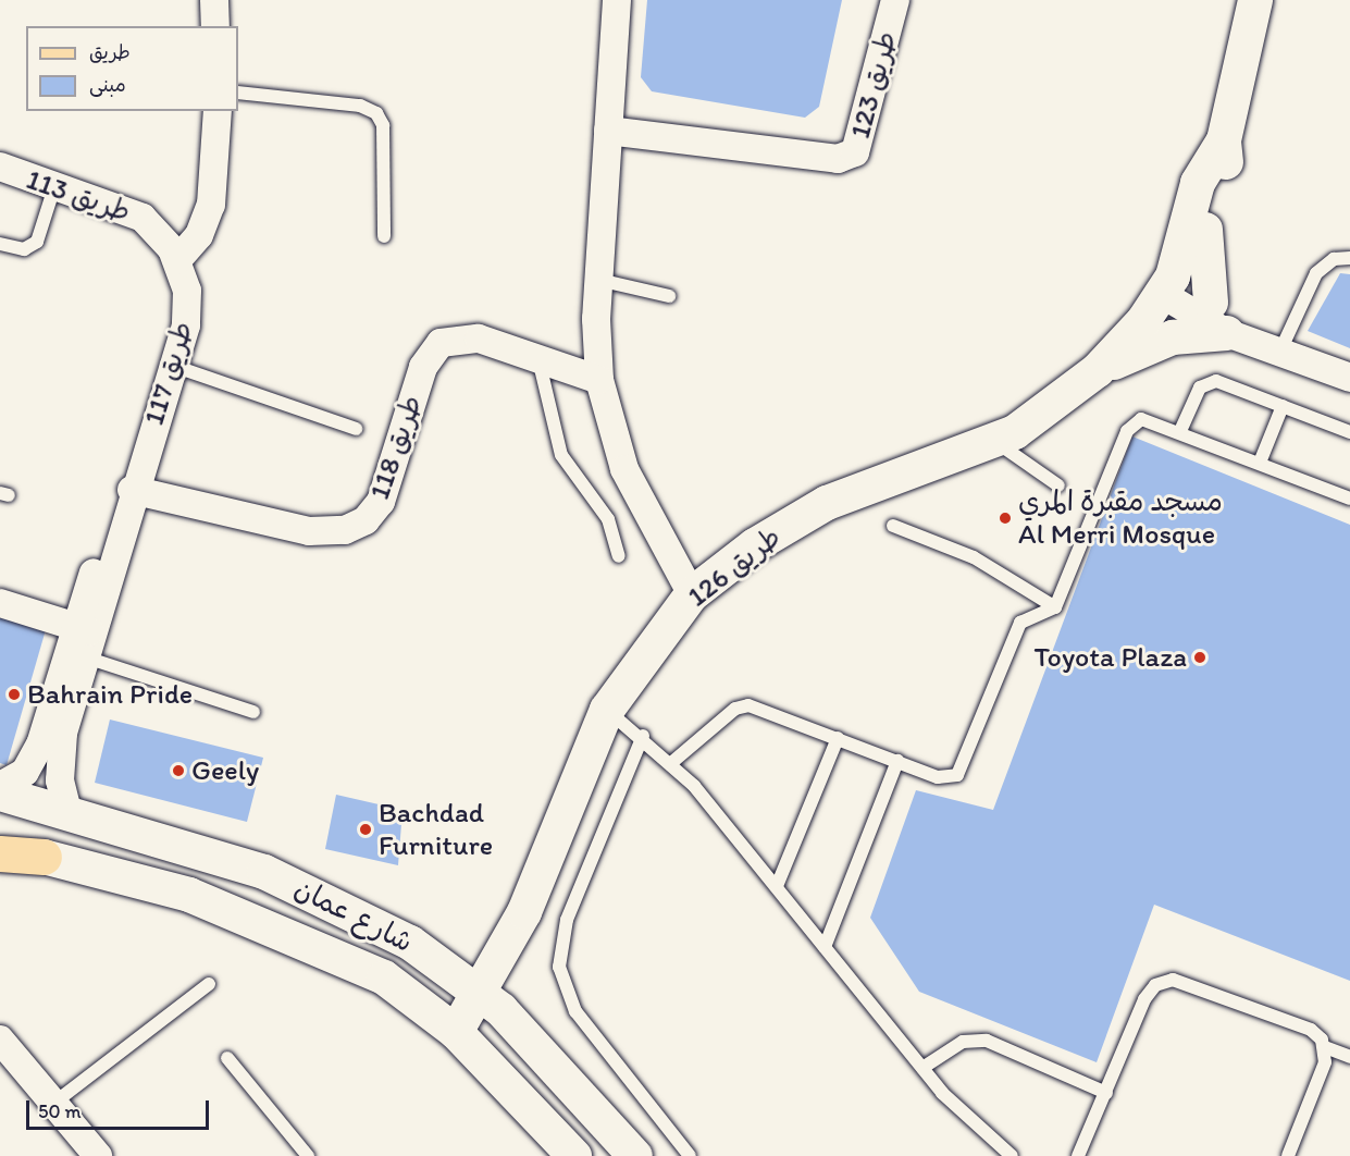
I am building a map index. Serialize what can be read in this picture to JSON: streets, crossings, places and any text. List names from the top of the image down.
{
  "streets": {
    "street": [
      "طريق 123",
      "طريق 113",
      "طريق 117",
      "طريق 118",
      "طريق 126",
      "شارع عمان"
    ]
  },
  "crossings": [
    ["طريق 113", "طريق 117"],
    ["طريق 117", "طريق 118"],
    ["طريق 117", "شارع عمان"],
    ["طريق 126", "شارع عمان"]
  ],
  "places": [
    "مسجد مقبرة المري Al Merri Mosque",
    "Toyota Plaza",
    "Bahrain Pride",
    "Geely",
    "Bachdad Furniture"
  ],
  "legend": ["طريق", "مبنى"],
  "scale_bar": "50 m"
}
